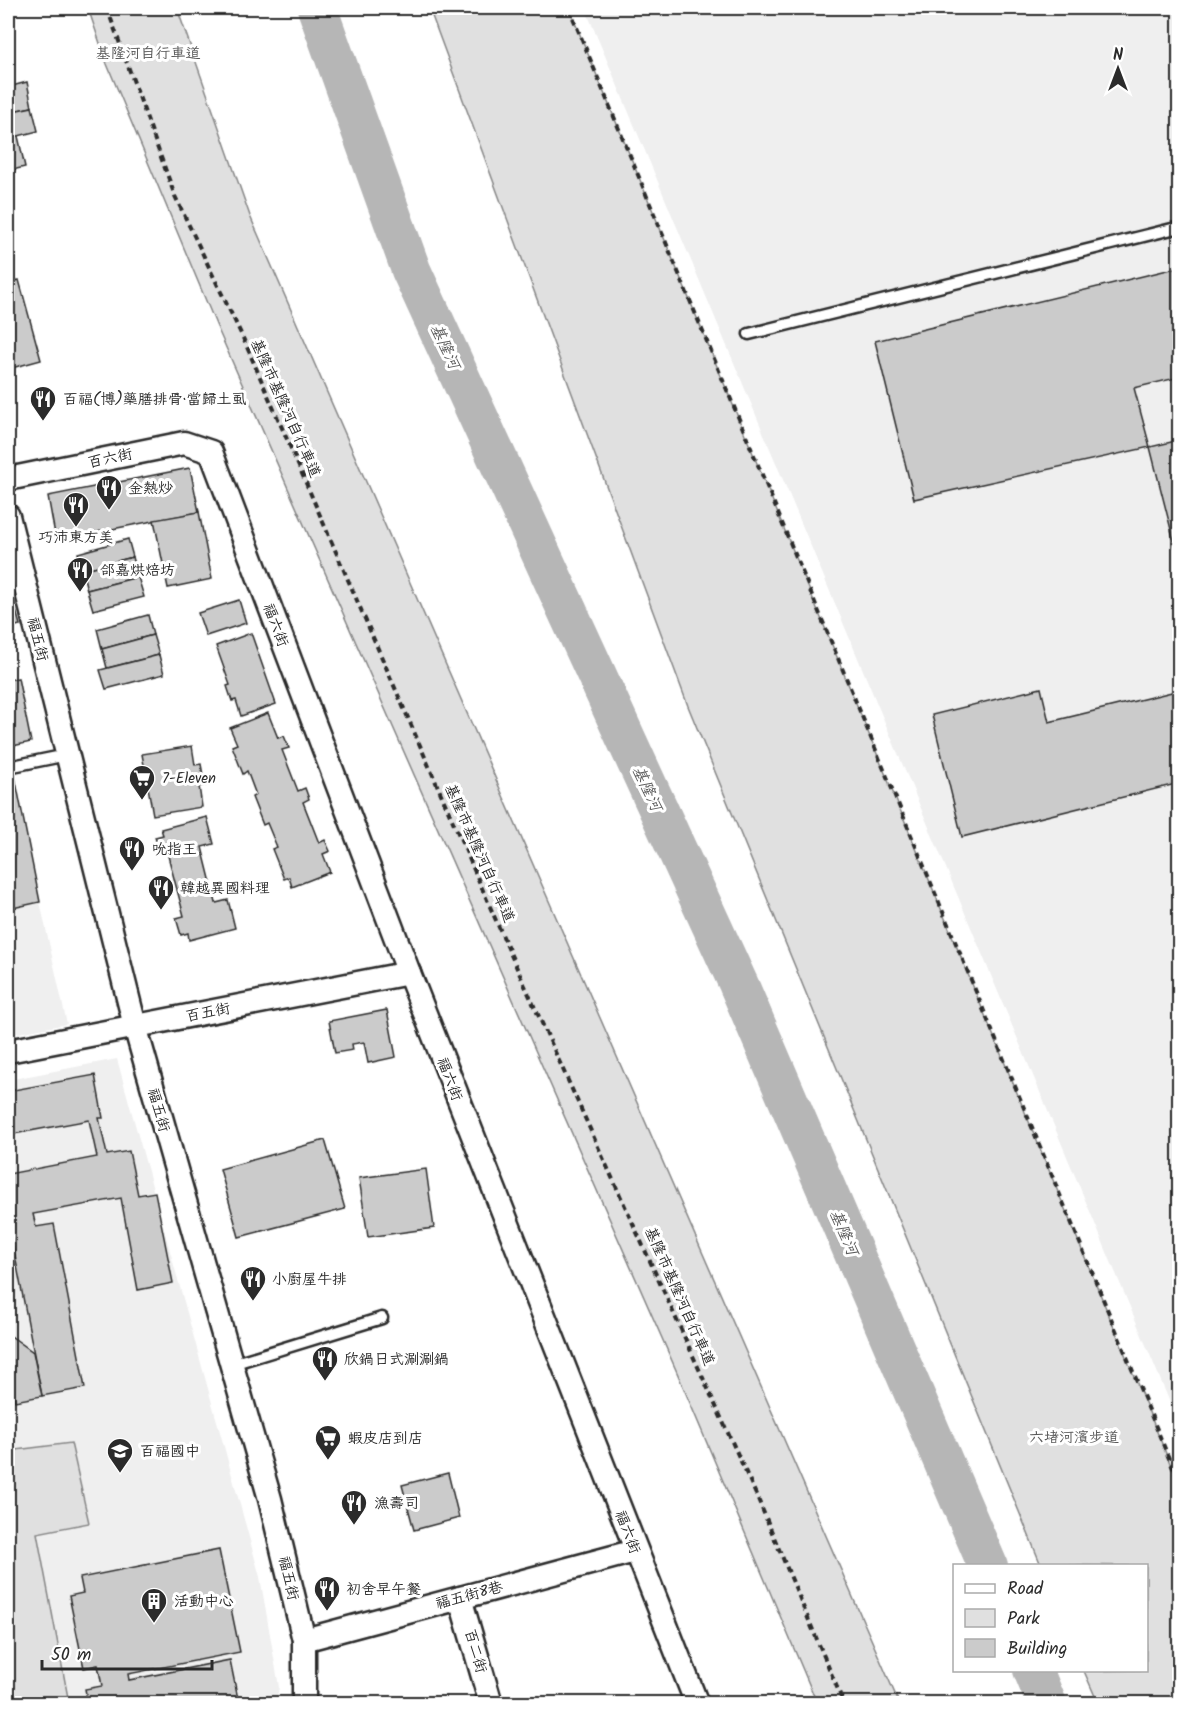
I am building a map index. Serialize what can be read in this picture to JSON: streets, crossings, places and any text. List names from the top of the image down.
{
  "streets": {
    "street": [
      "百六街",
      "福六街",
      "福五街",
      "百五街",
      "福五街8巷",
      "百二街"
    ],
    "path": ["基隆市基隆河自行車道"]
  },
  "crossings": [
    ["百六街", "福六街"],
    ["福六街", "百五街"],
    ["福六街", "福五街8巷"],
    ["福五街", "百五街"],
    ["福五街", "福五街8巷"],
    ["福五街8巷", "百二街"]
  ],
  "water": ["基隆河"],
  "parks": ["基隆河自行車道", "六堵河濱步道"],
  "places": {
    "restaurant": [
      "百福(博)藥膳排骨·當歸土虱",
      "金熱炒",
      "巧沛東方美",
      "郃嘉烘焙坊",
      "吮指王",
      "韓越異國料理",
      "小廚屋牛排",
      "欣鍋日式涮涮鍋",
      "漁壽司",
      "初舍早午餐"
    ],
    "supermarket": ["7-Eleven", "蝦皮店到店"],
    "school or university": ["百福國中"],
    "building": ["活動中心"]
  },
  "legend": ["Road", "Park", "Building"],
  "scale_bar": "50 m",
  "north": "top"
}
